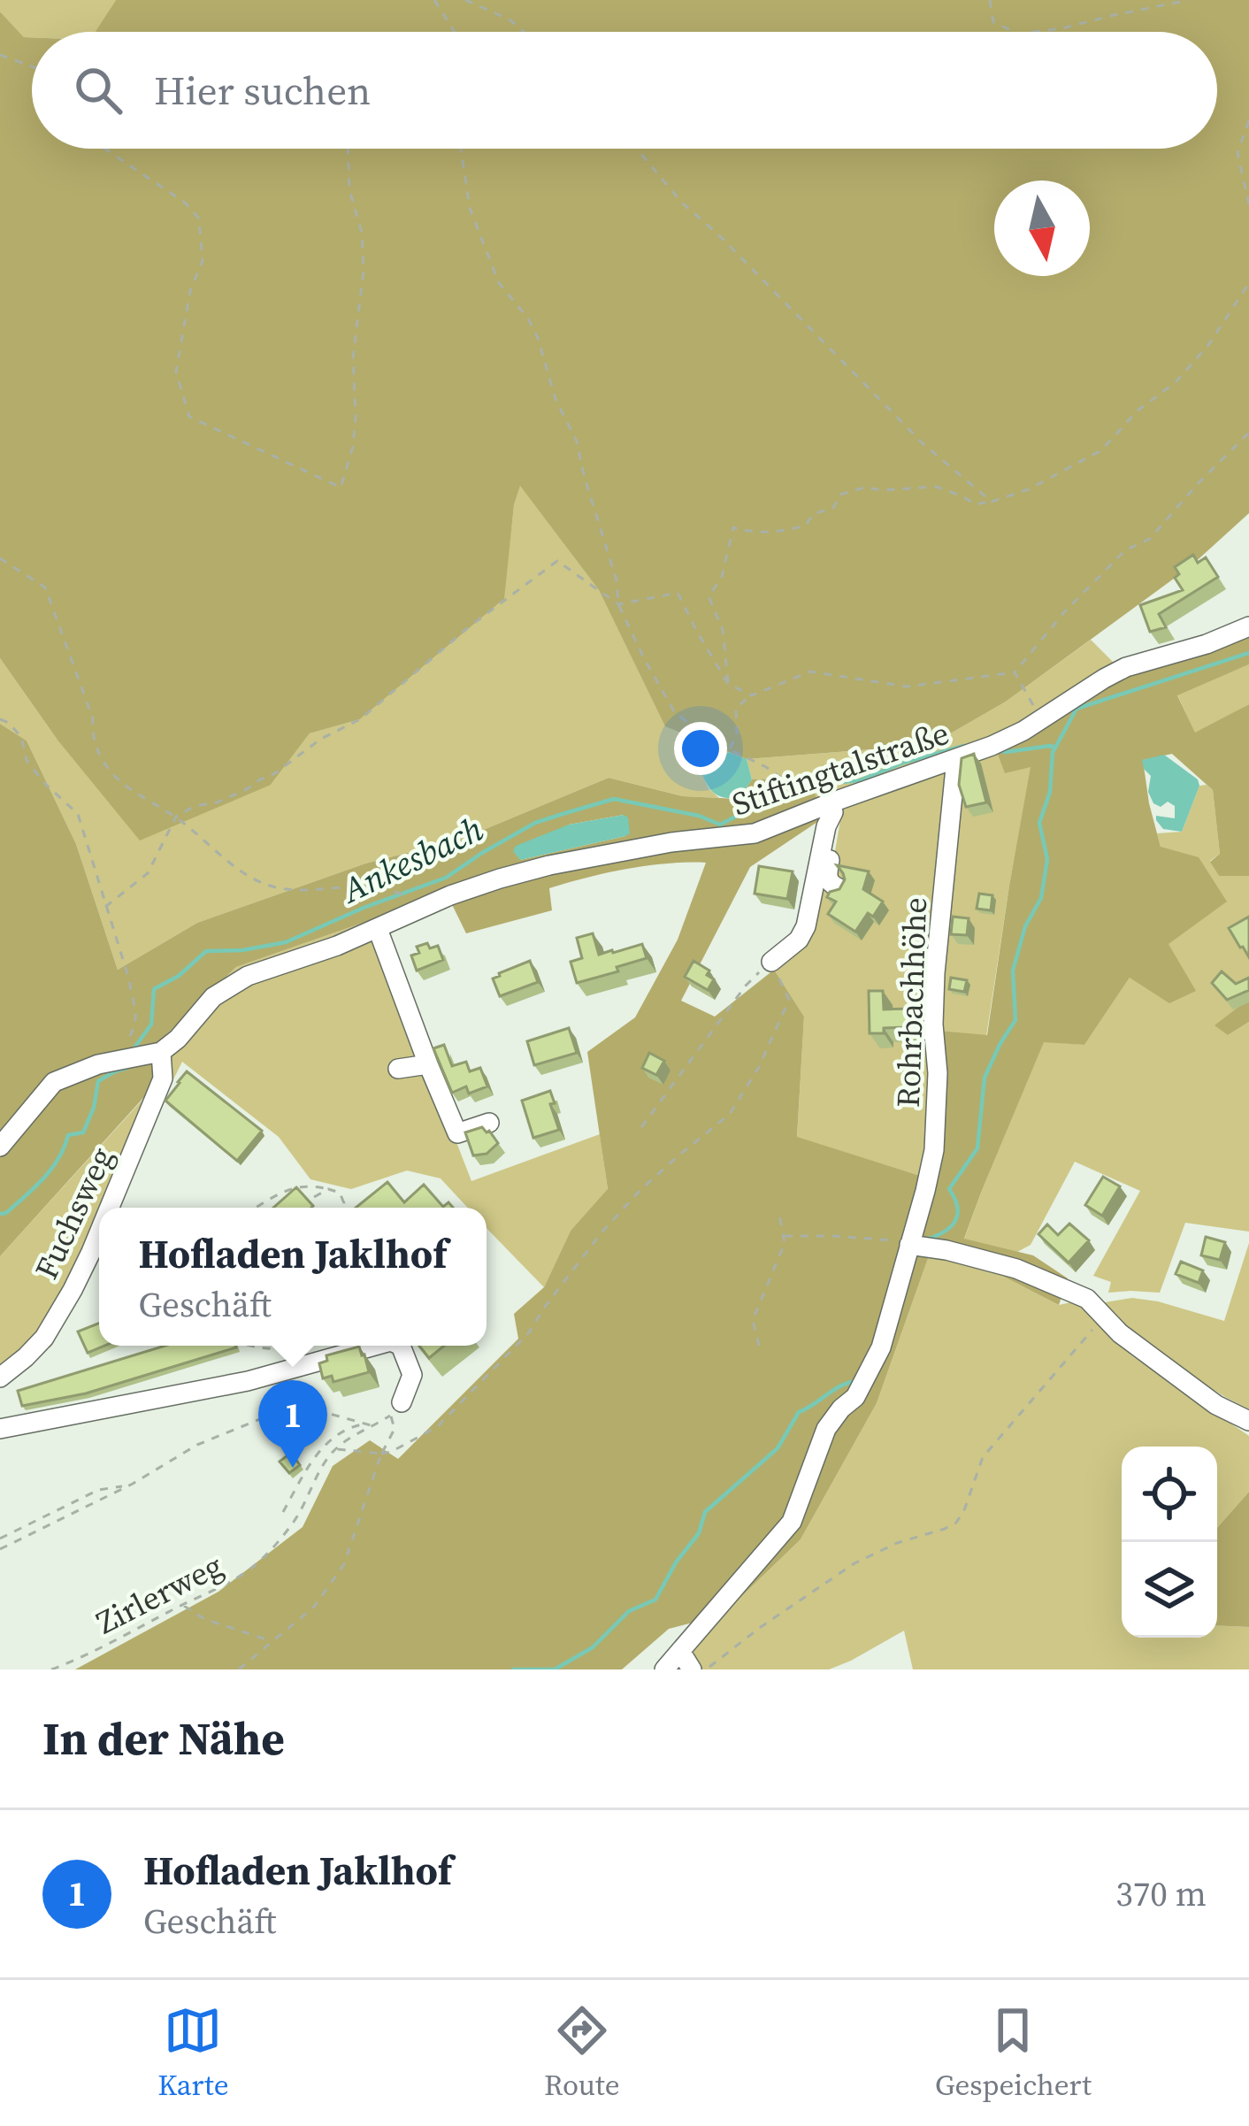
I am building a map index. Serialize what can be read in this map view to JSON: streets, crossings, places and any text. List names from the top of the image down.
{
  "streets": {
    "street": ["Stiftingtalstraße", "Rohrbachhöhe", "Fuchsweg"],
    "path": ["Zirlerweg"]
  },
  "crossings": [
    ["Stiftingtalstraße", "Rohrbachhöhe"],
    ["Stiftingtalstraße", "Fuchsweg"]
  ],
  "water": ["Ankesbach"],
  "north": "bottom",
  "page": {
    "search": "Hier suchen",
    "popup": ["Hofladen Jaklhof", "Geschäft"],
    "pins": "1",
    "heading": "In der Nähe",
    "list": [
      {
        "mark": "1",
        "name": "Hofladen Jaklhof",
        "note": "Geschäft",
        "value": "370 m"
      }
    ],
    "nav": ["Karte", "Route", "Gespeichert"]
  }
}
